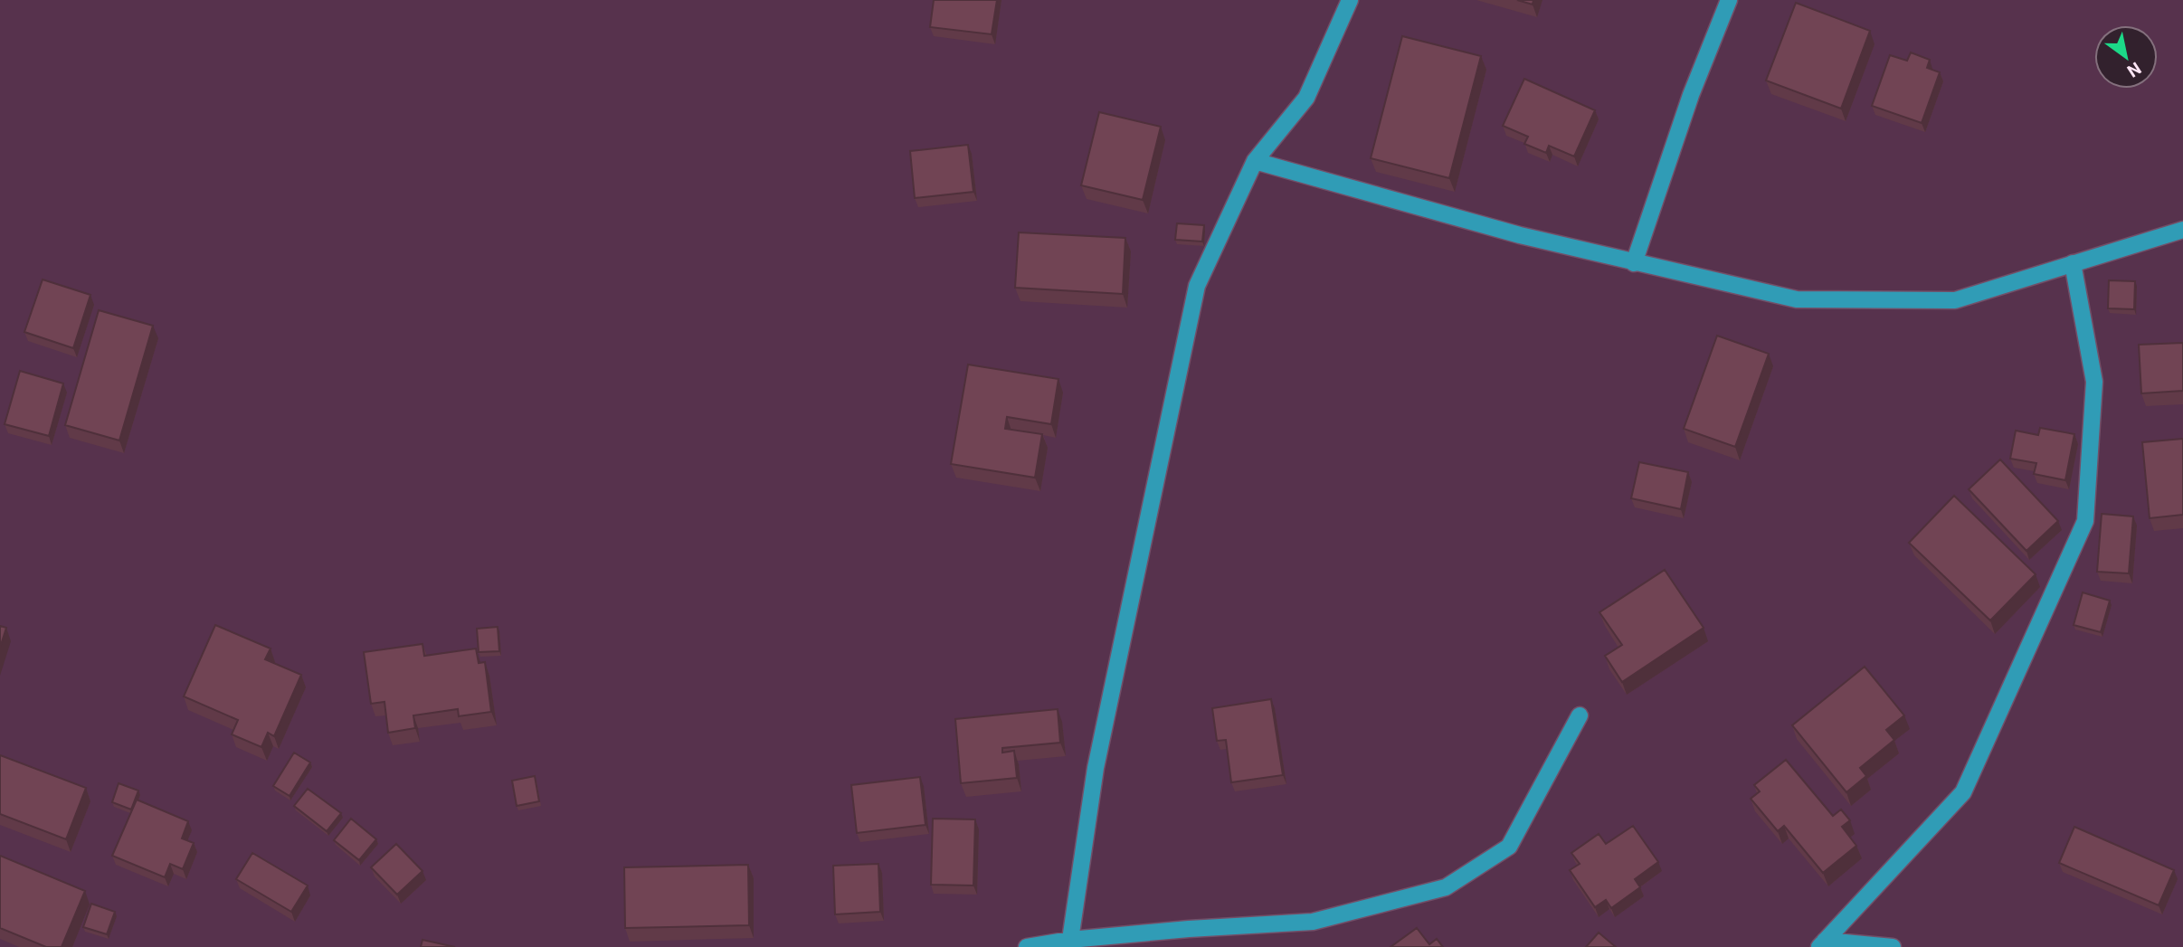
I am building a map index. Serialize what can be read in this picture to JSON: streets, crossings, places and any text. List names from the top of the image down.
{
  "north": "bottom right"
}
